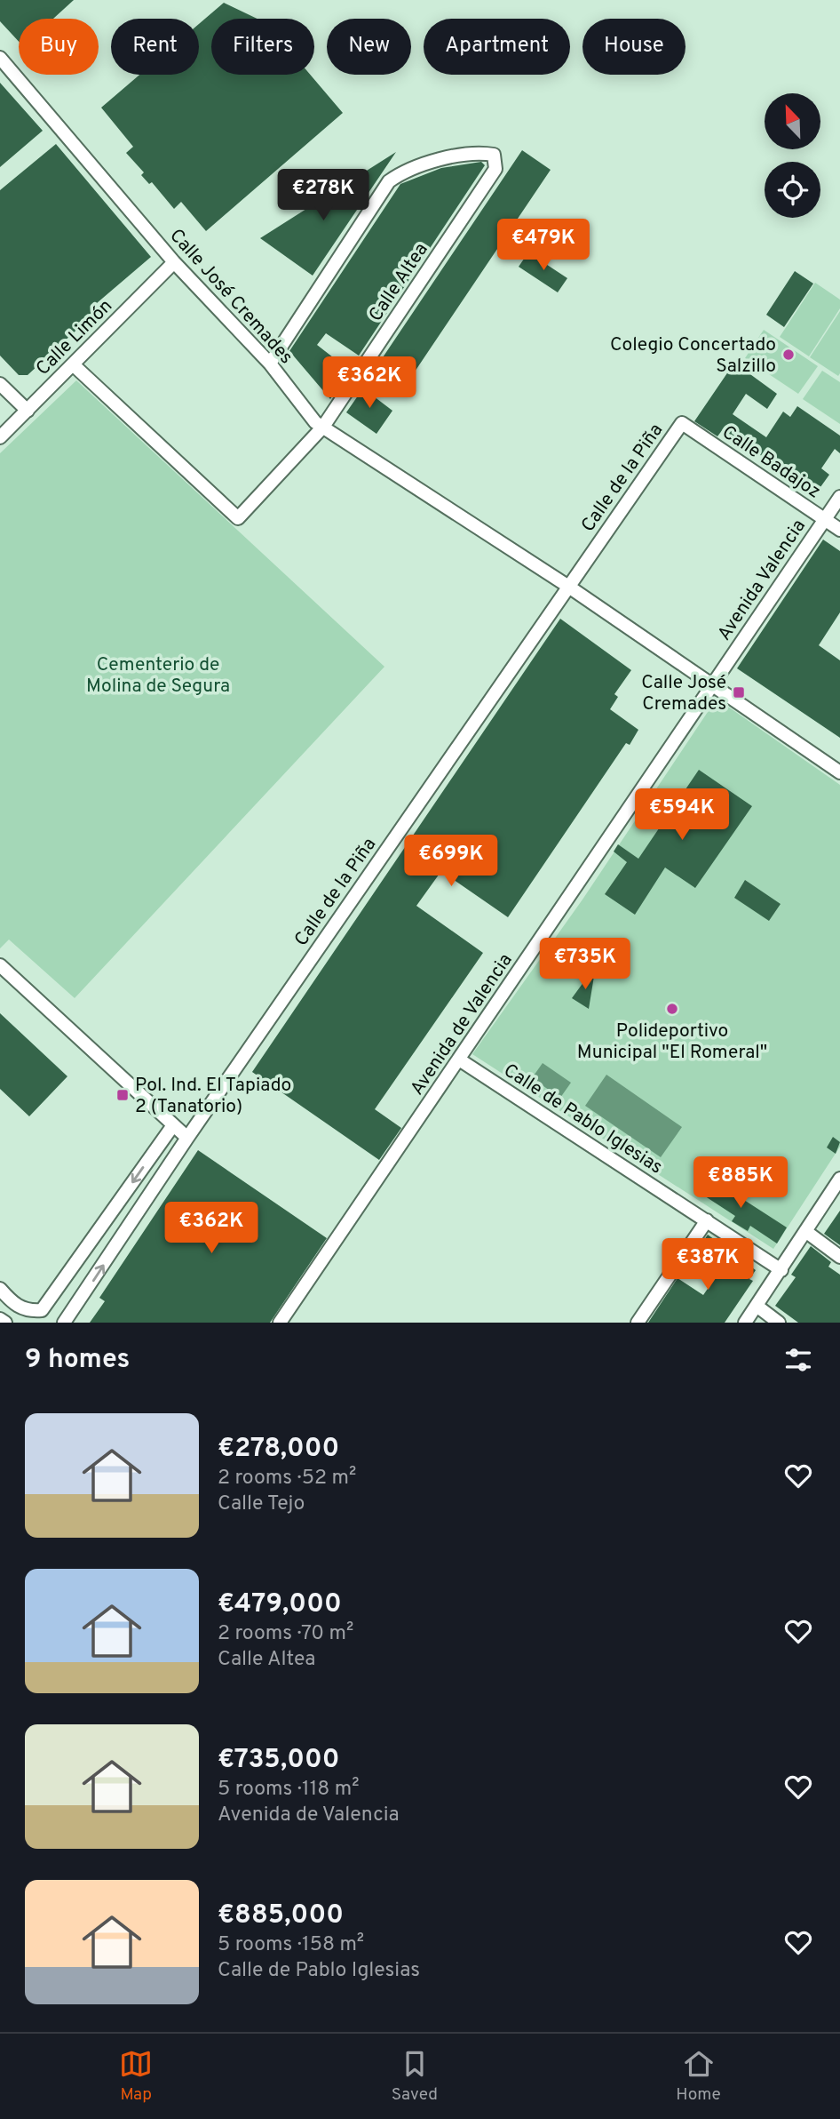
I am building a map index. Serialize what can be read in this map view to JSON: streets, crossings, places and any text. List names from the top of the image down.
{
  "streets": {
    "street": [
      "Calle Altea",
      "Calle José Cremades",
      "Calle Limón",
      "Calle Badajoz",
      "Calle de la Piña",
      "Avenida Valencia",
      "Avenida de Valencia",
      "Calle de Pablo Iglesias"
    ]
  },
  "crossings": [
    ["Calle Altea", "Calle José Cremades"],
    ["Calle Altea", "Calle Limón"],
    ["Calle José Cremades", "Calle Limón"],
    ["Calle José Cremades", "Calle de la Piña"],
    ["Calle José Cremades", "Avenida Valencia"],
    ["Calle José Cremades", "Avenida de Valencia"],
    ["Calle Badajoz", "Calle de la Piña"],
    ["Calle Badajoz", "Avenida Valencia"],
    ["Avenida Valencia", "Avenida de Valencia"],
    ["Avenida de Valencia", "Calle de Pablo Iglesias"]
  ],
  "parks": ["Cementerio de Molina de Segura"],
  "places": {
    "other": ["Colegio Concertado Salzillo", "Polideportivo Municipal \"El Romeral\""],
    "transit": ["Calle José Cremades", "Pol. Ind. El Tapiado 2 (Tanatorio)"]
  },
  "north": "top left",
  "page": {
    "chip": [
      "Buy",
      "Rent",
      "Filters",
      "New",
      "Apartment",
      "House"
    ],
    "price": [
      "€278K",
      "€479K",
      "€362K",
      "€594K",
      "€699K",
      "€735K",
      "€885K",
      "€362K",
      "€387K"
    ],
    "heading": "9 homes",
    "list": [
      {
        "name": "€278,000",
        "note": "2 rooms · 52 m² · Calle Tejo"
      },
      {
        "name": "€479,000",
        "note": "2 rooms · 70 m² · Calle Altea"
      },
      {
        "name": "€735,000",
        "note": "5 rooms · 118 m² · Avenida de Valencia"
      },
      {
        "name": "€885,000",
        "note": "5 rooms · 158 m² · Calle de Pablo Iglesias"
      }
    ],
    "tabs": ["Map", "Saved", "Home"]
  }
}
